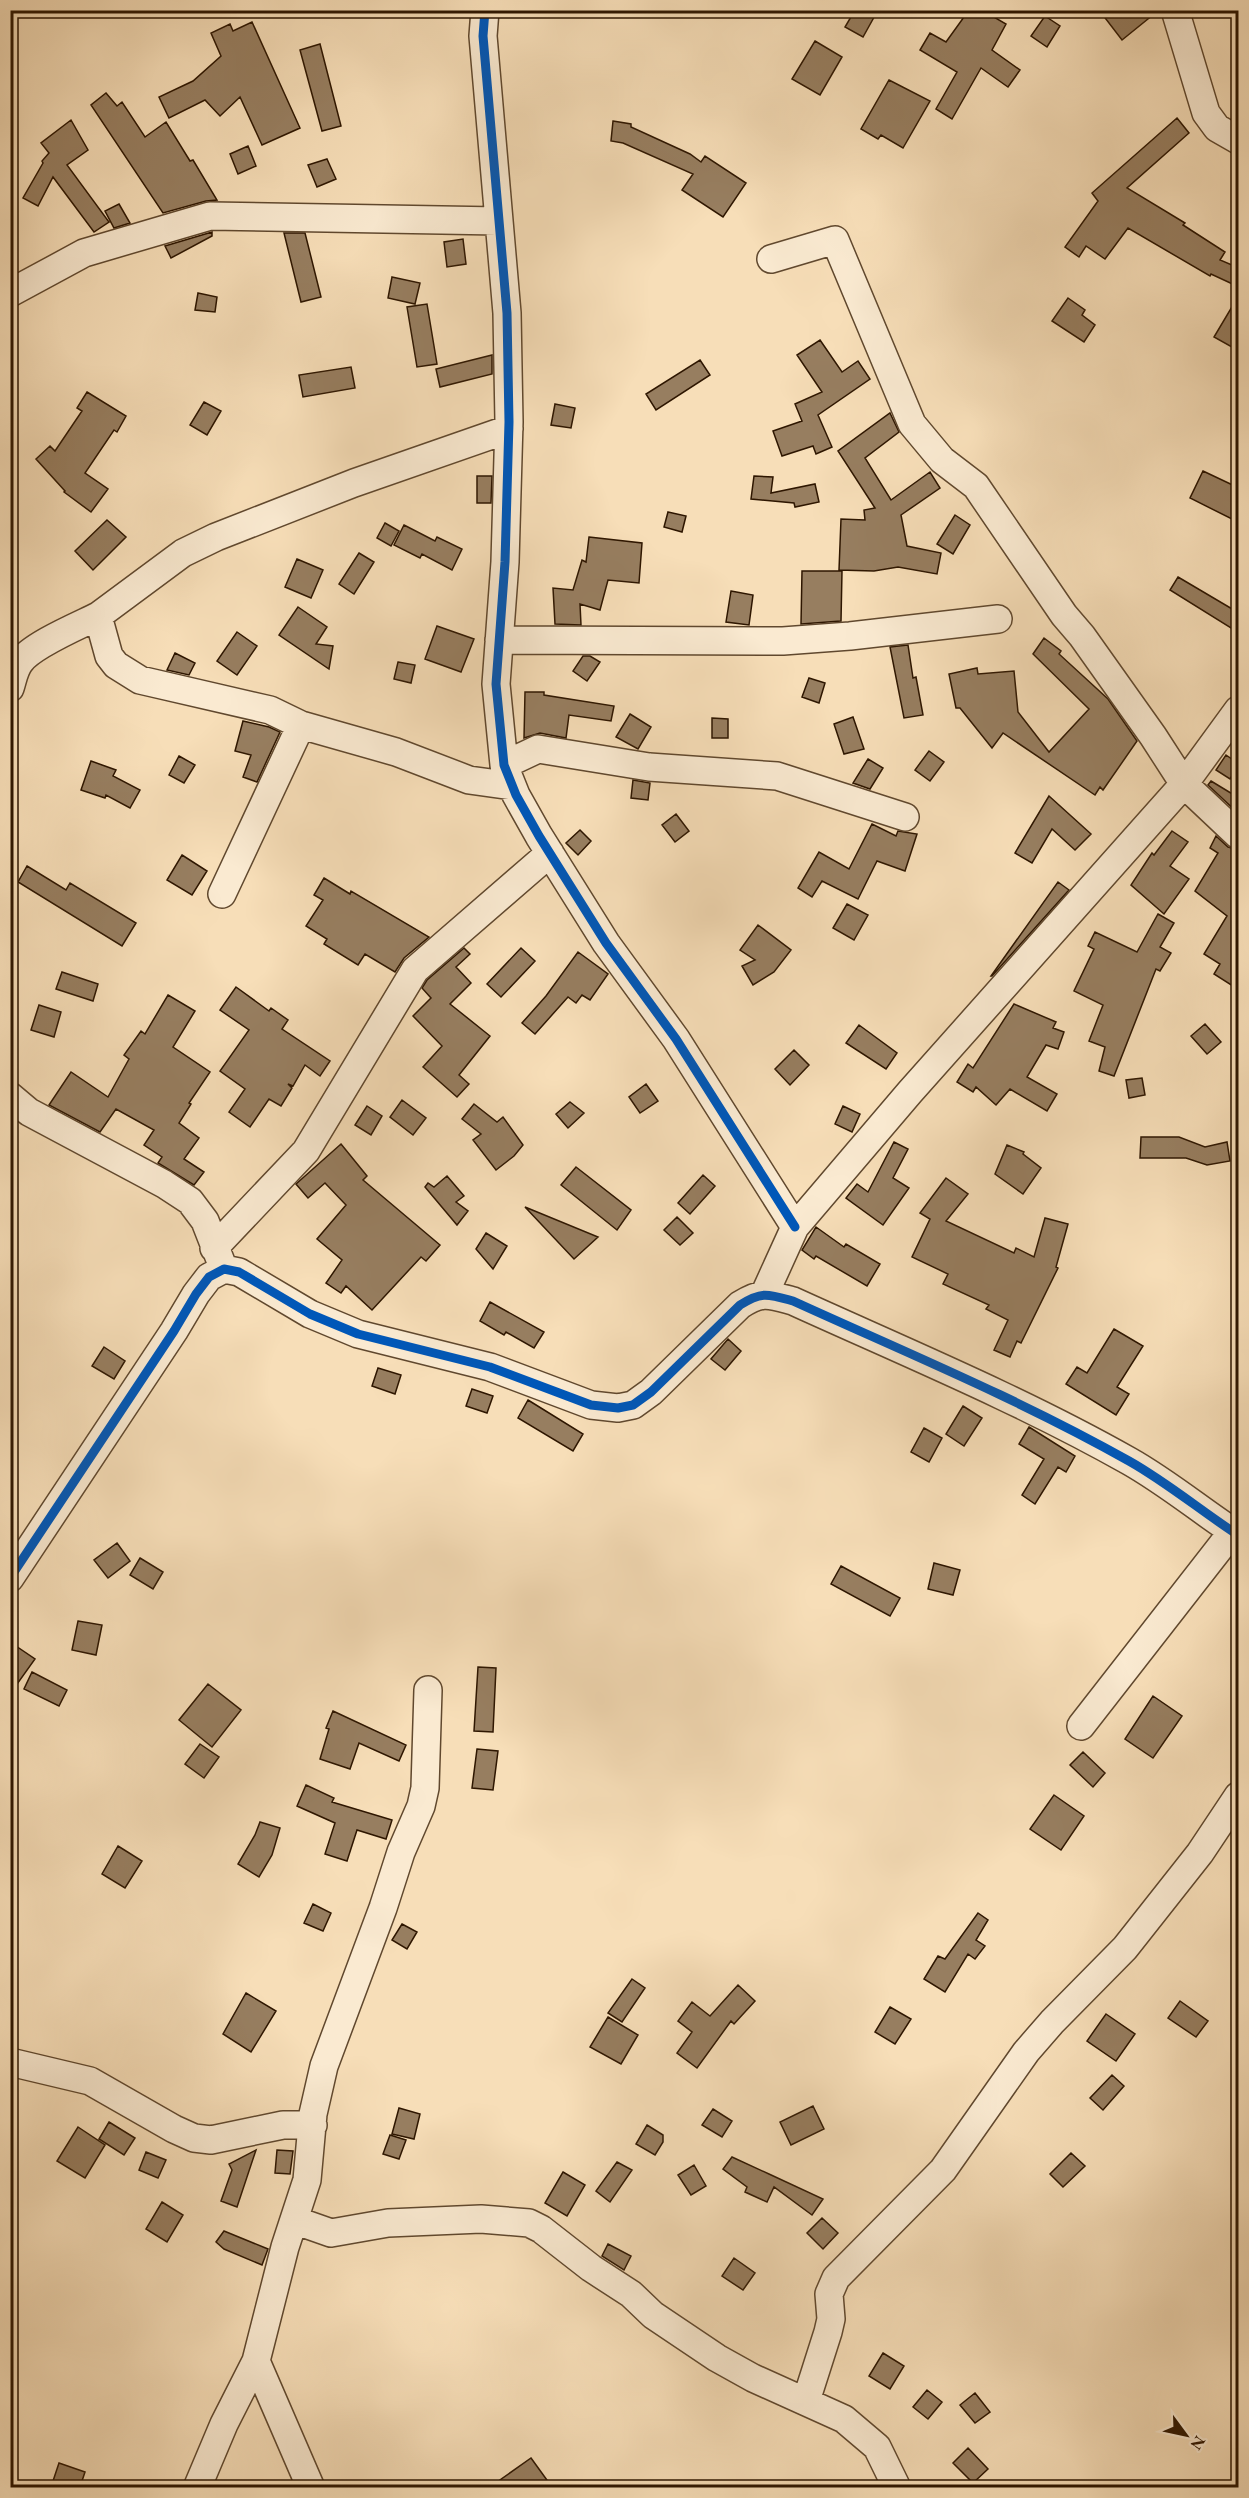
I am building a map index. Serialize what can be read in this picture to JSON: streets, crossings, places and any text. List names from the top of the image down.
{
  "north": "bottom right"
}
